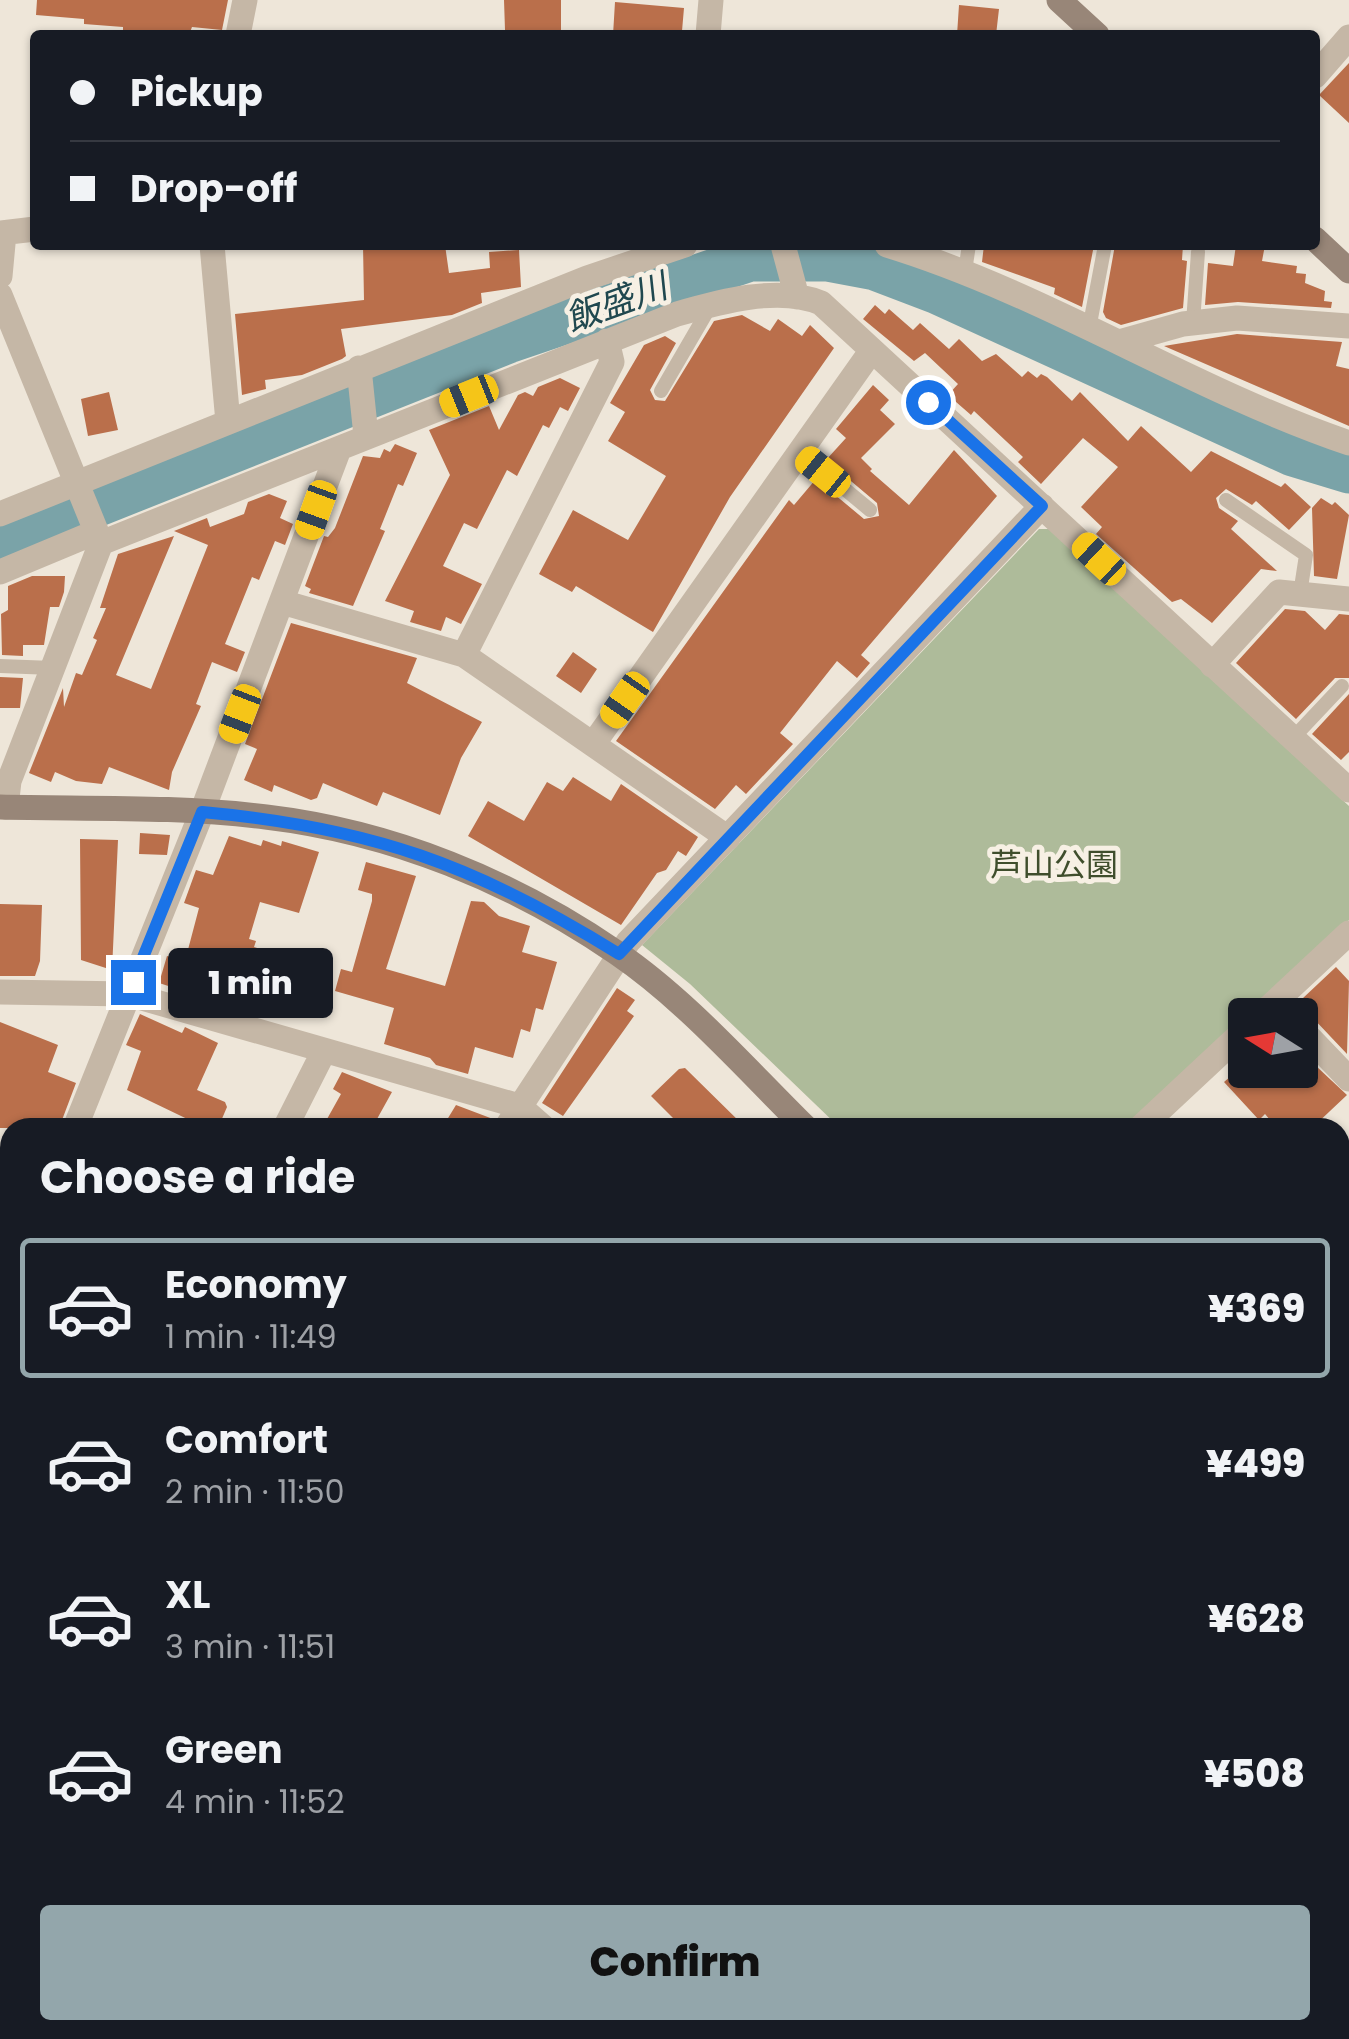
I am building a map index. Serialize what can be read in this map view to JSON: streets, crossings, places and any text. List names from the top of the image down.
{
  "water": ["飯盛川"],
  "parks": ["芦山公園"],
  "north": "left",
  "page": {
    "banner": ["Pickup", "Drop-off"],
    "bubble": "1 min",
    "heading": "Choose a ride",
    "list": [
      {
        "name": "Economy",
        "note": "1 min · 11:49",
        "value": "¥369"
      },
      {
        "name": "Comfort",
        "note": "2 min · 11:50",
        "value": "¥499"
      },
      {
        "name": "XL",
        "note": "3 min · 11:51",
        "value": "¥628"
      },
      {
        "name": "Green",
        "note": "4 min · 11:52",
        "value": "¥508"
      }
    ],
    "buttons": "Confirm"
  }
}
